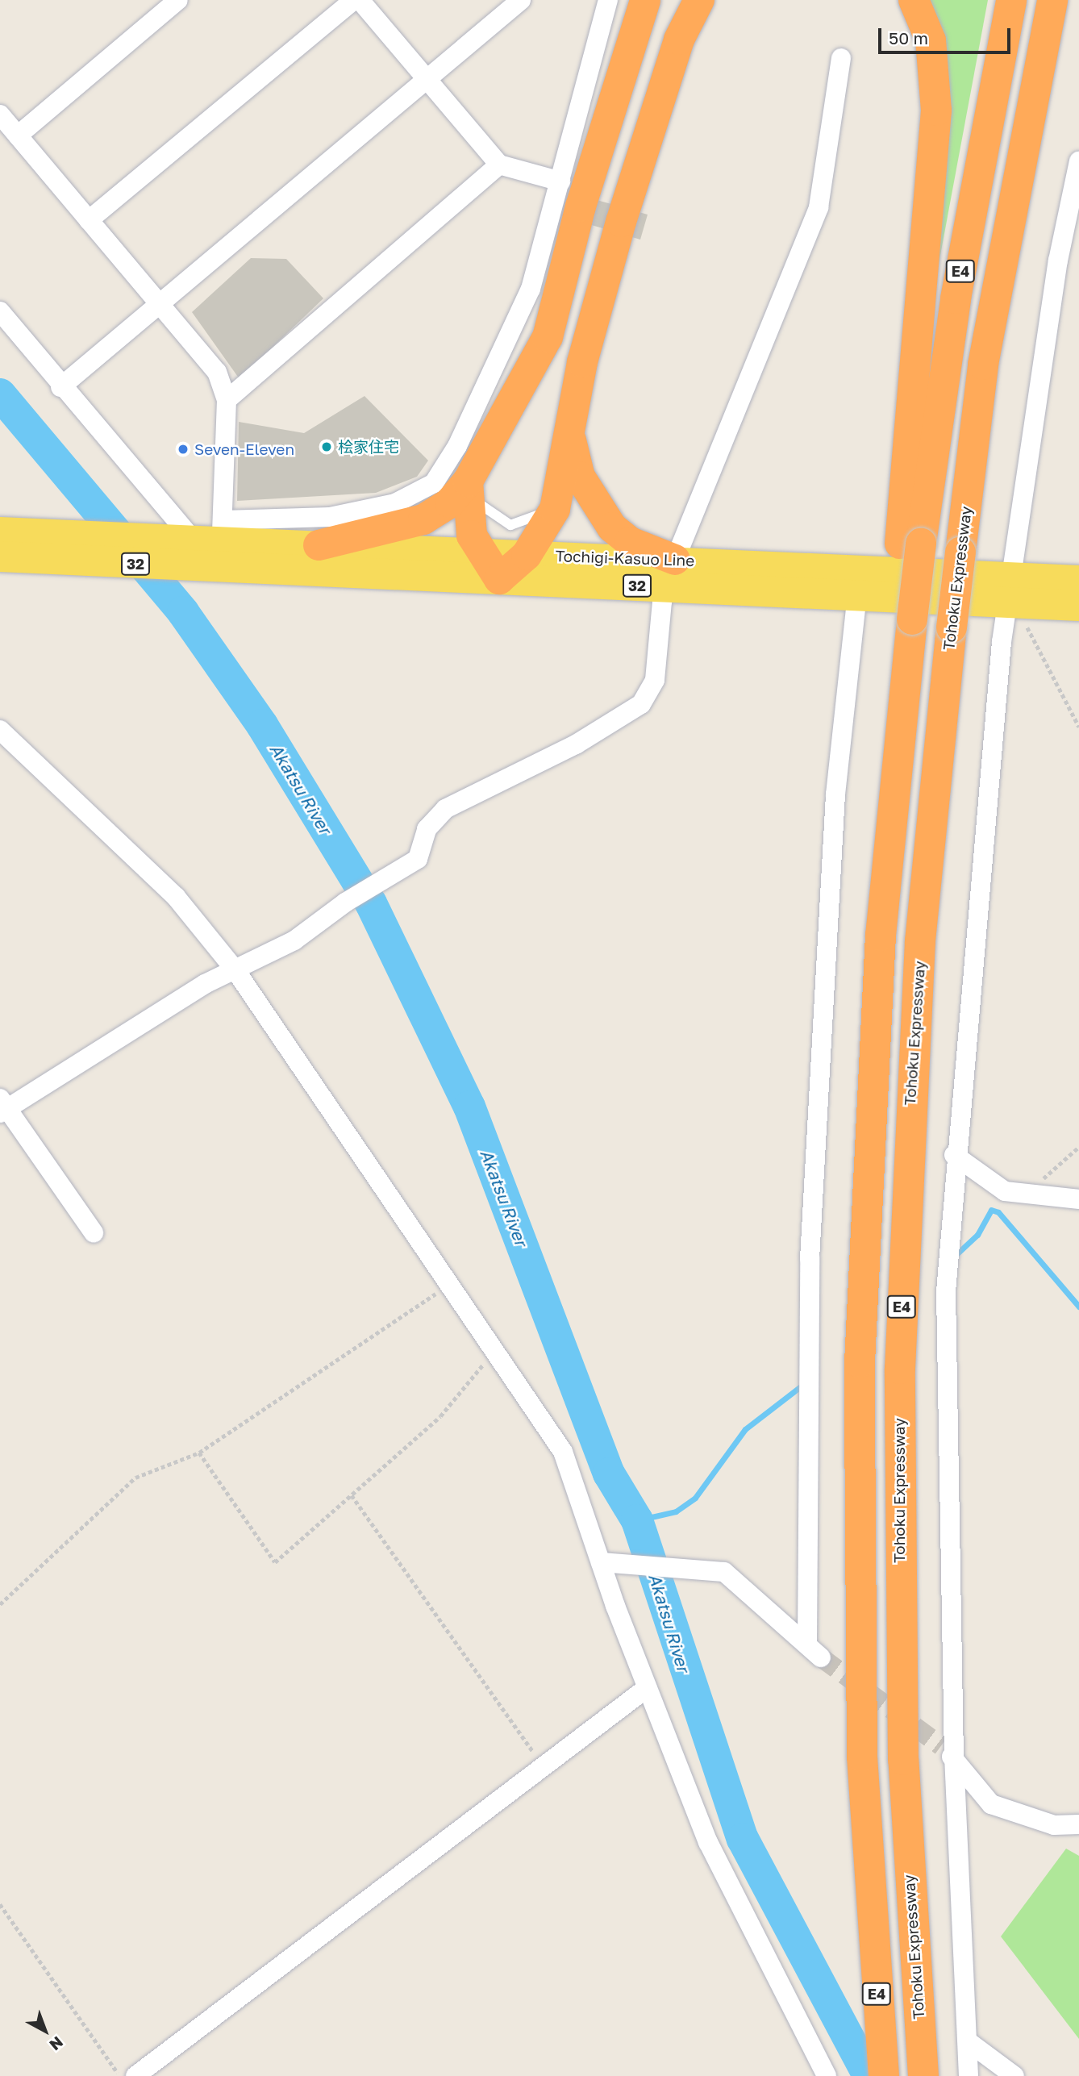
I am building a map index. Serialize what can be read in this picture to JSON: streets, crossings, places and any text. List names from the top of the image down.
{
  "streets": {
    "highway": ["E4", "Tohoku Expressway"],
    "main road": ["Tochigi-Kasuo Line", "32"]
  },
  "crossings": [
    ["Tochigi-Kasuo Line", "32"]
  ],
  "water": ["Akatsu River"],
  "places": ["桧家住宅", "Seven-Eleven"],
  "scale_bar": "50 m",
  "north": "bottom right"
}
